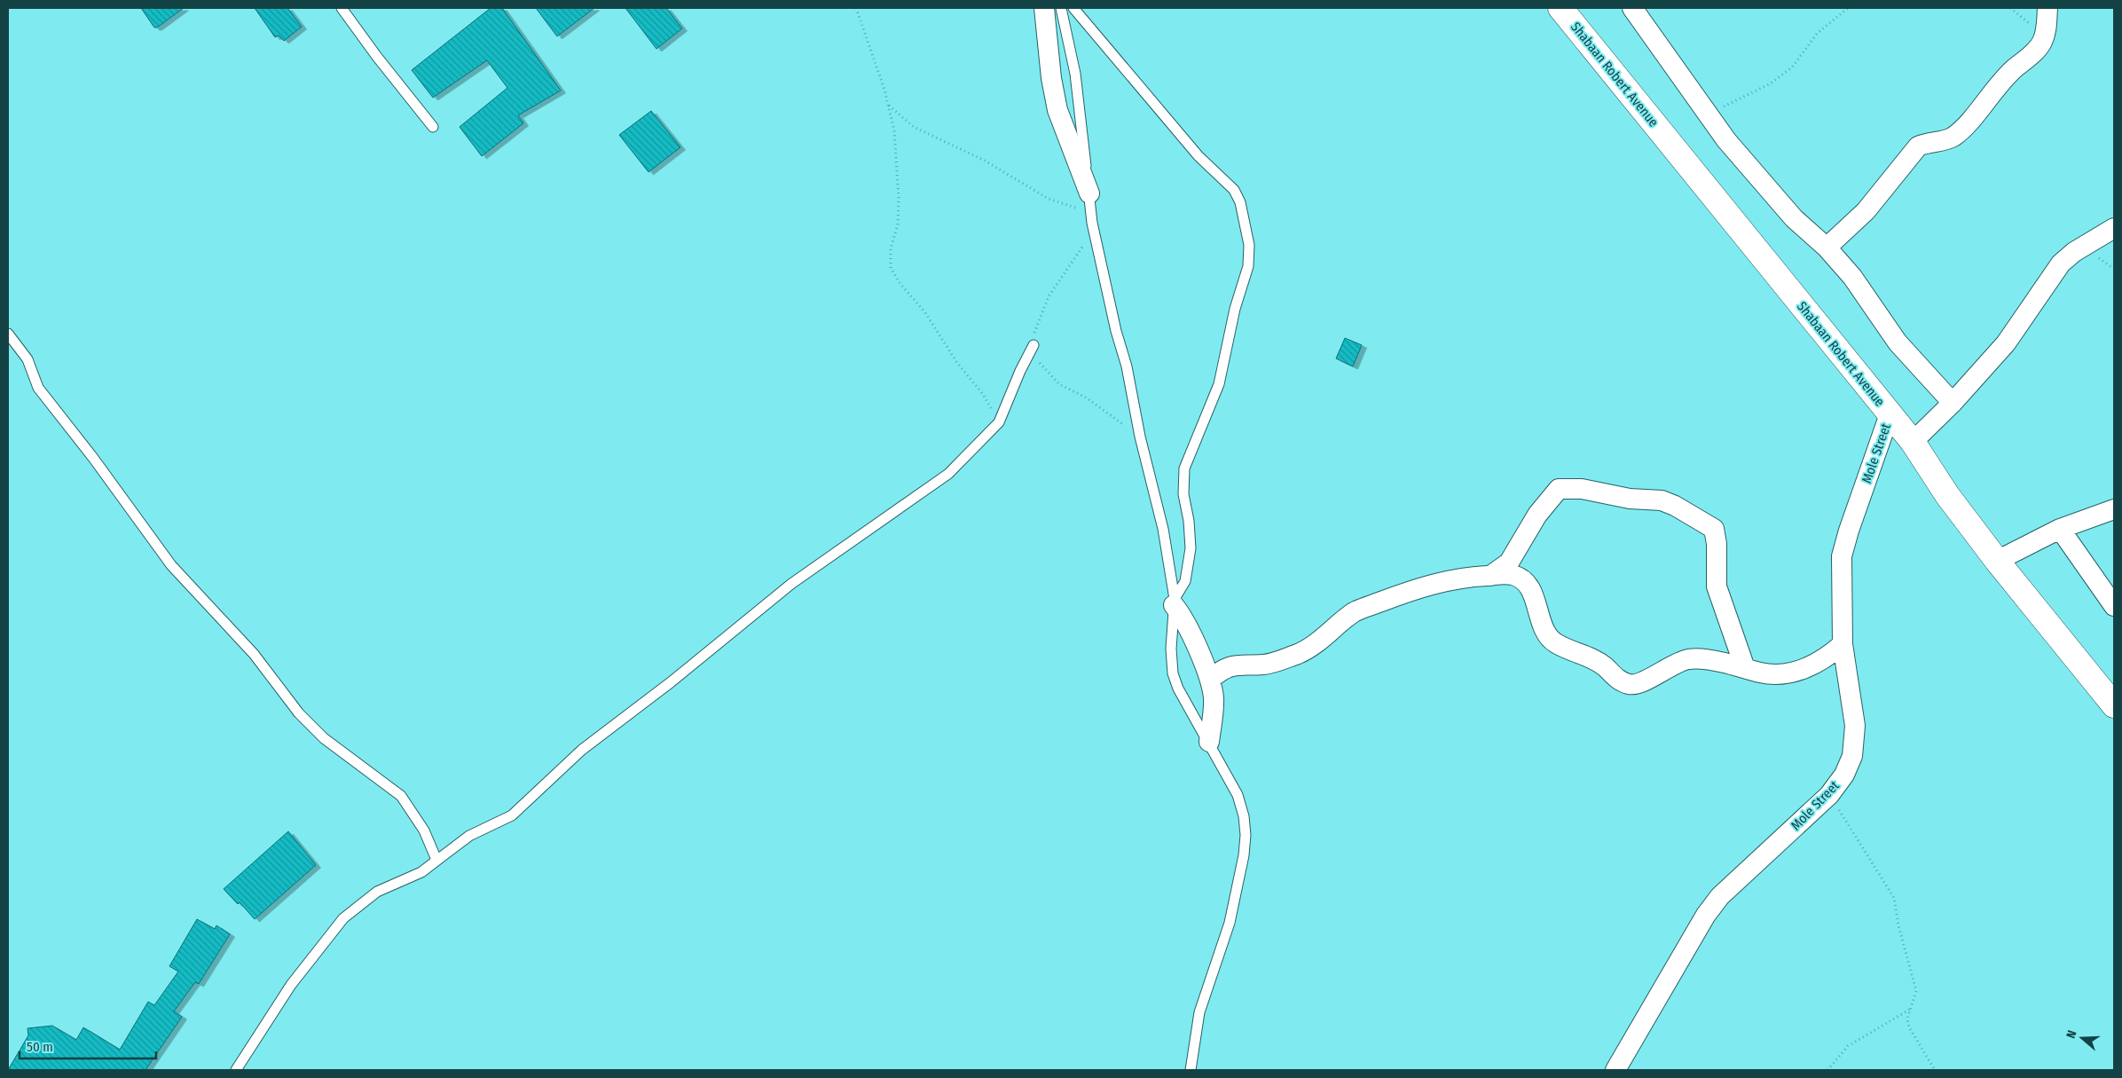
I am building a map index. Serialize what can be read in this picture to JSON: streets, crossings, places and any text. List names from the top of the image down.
{
  "streets": {
    "street": ["Shabaan Robert Avenue", "Mole Street"]
  },
  "crossings": [
    ["Shabaan Robert Avenue", "Mole Street"]
  ],
  "scale_bar": "50 m",
  "north": "left"
}
